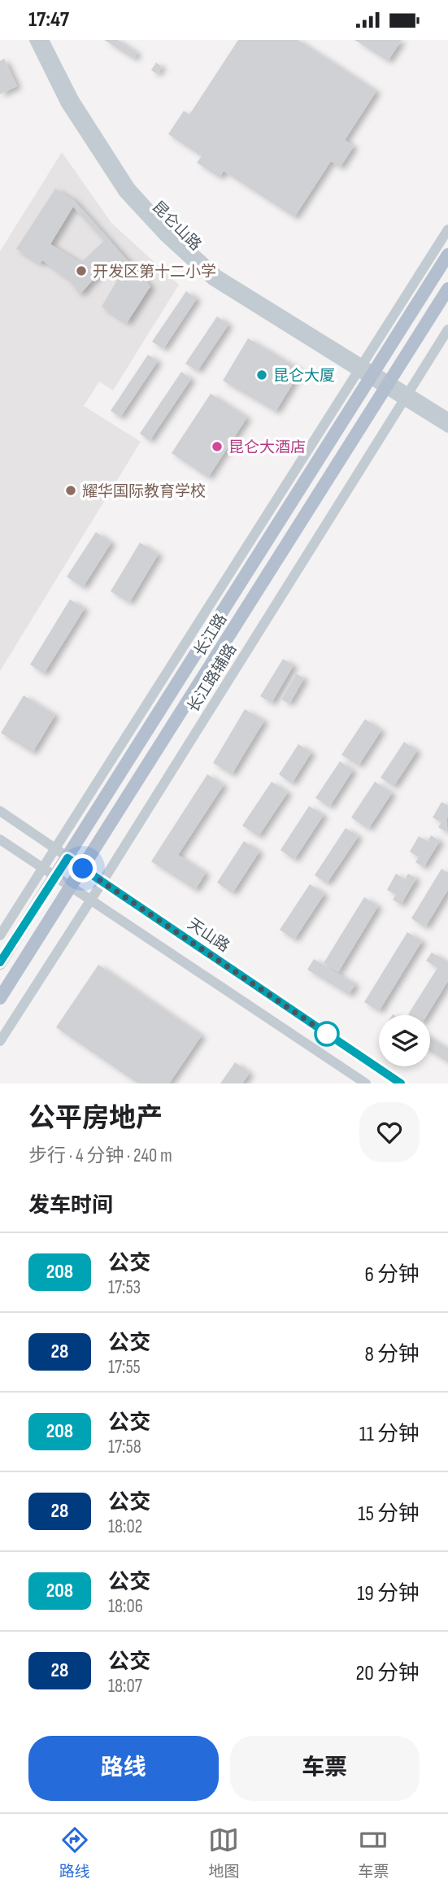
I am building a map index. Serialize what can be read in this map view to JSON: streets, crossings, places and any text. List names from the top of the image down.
{
  "streets": {
    "main road": ["长江路"],
    "street": ["昆仑山路", "长江路辅路", "天山路"]
  },
  "crossings": [
    ["昆仑山路", "长江路"],
    ["昆仑山路", "长江路辅路"],
    ["长江路", "天山路"],
    ["长江路辅路", "天山路"]
  ],
  "places": [
    "开发区第十二小学",
    "昆仑大厦",
    "昆仑大酒店",
    "耀华国际教育学校"
  ],
  "lines": ["bus line 208"],
  "page": {
    "status": "17:47",
    "heading": [
      ["公平房地产", "步行 · 4 分钟 · 240 m"],
      "发车时间"
    ],
    "list": [
      {
        "mark": "208",
        "name": "公交",
        "note": "17:53",
        "value": "6 分钟"
      },
      {
        "mark": "28",
        "name": "公交",
        "note": "17:55",
        "value": "8 分钟"
      },
      {
        "mark": "208",
        "name": "公交",
        "note": "17:58",
        "value": "11 分钟"
      },
      {
        "mark": "28",
        "name": "公交",
        "note": "18:02",
        "value": "15 分钟"
      },
      {
        "mark": "208",
        "name": "公交",
        "note": "18:06",
        "value": "19 分钟"
      },
      {
        "mark": "28",
        "name": "公交",
        "note": "18:07",
        "value": "20 分钟"
      }
    ],
    "buttons": ["路线", "车票"],
    "tabs": ["路线", "地图", "车票"]
  }
}
